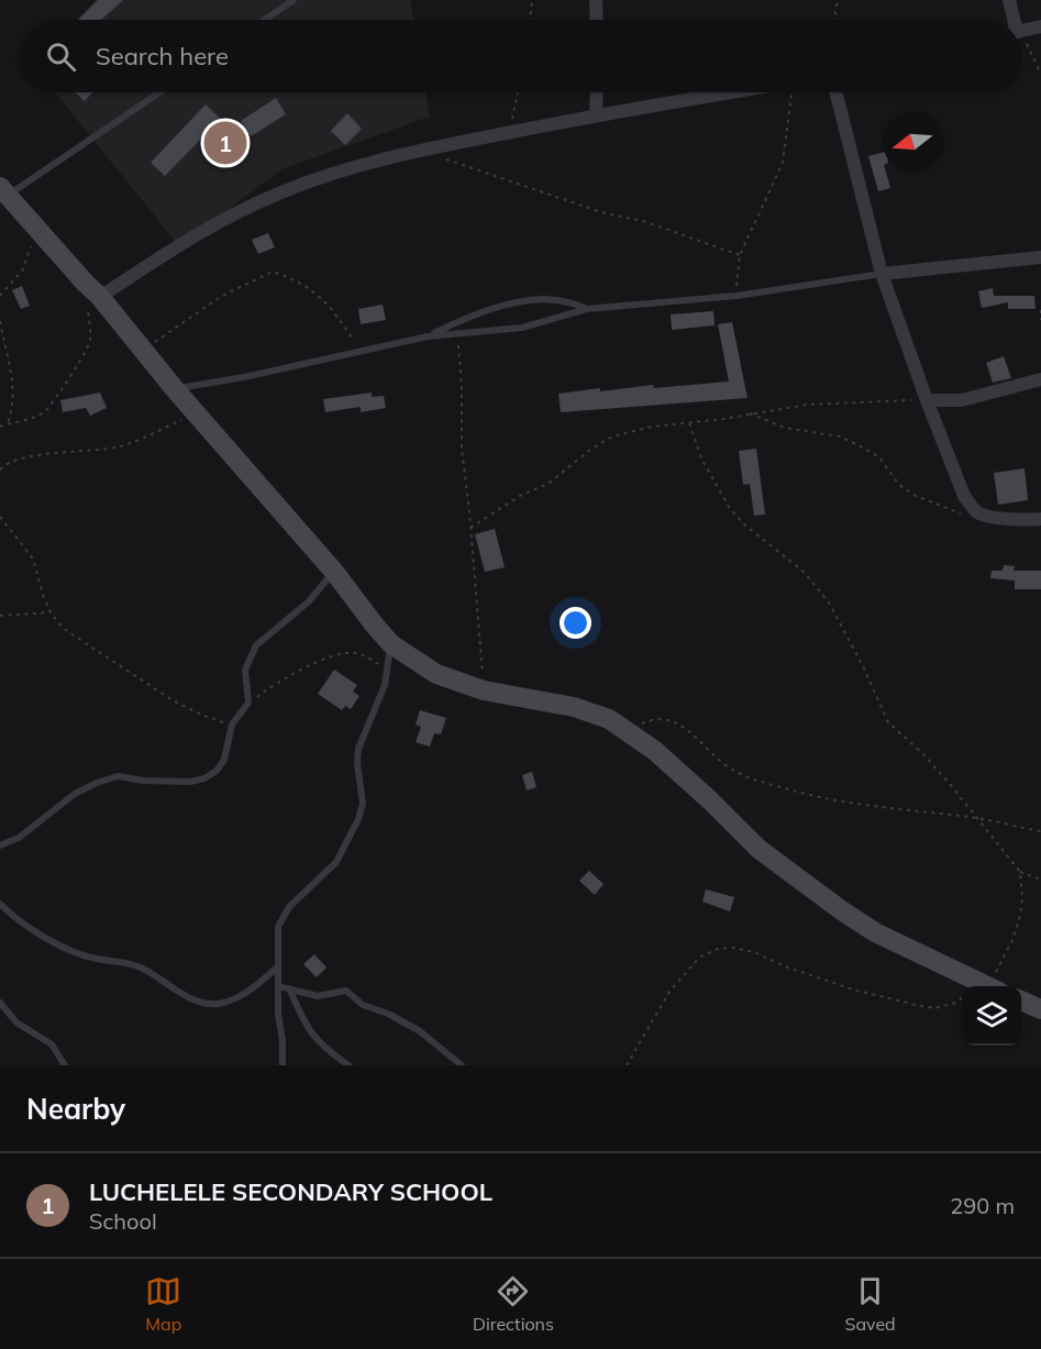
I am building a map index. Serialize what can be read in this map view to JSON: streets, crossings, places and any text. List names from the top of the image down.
{
  "north": "left",
  "page": {
    "search": "Search here",
    "pins": "1",
    "heading": "Nearby",
    "list": [
      {
        "mark": "1",
        "name": "LUCHELELE SECONDARY SCHOOL",
        "note": "School",
        "value": "290 m"
      }
    ],
    "nav": ["Map", "Directions", "Saved"]
  }
}
